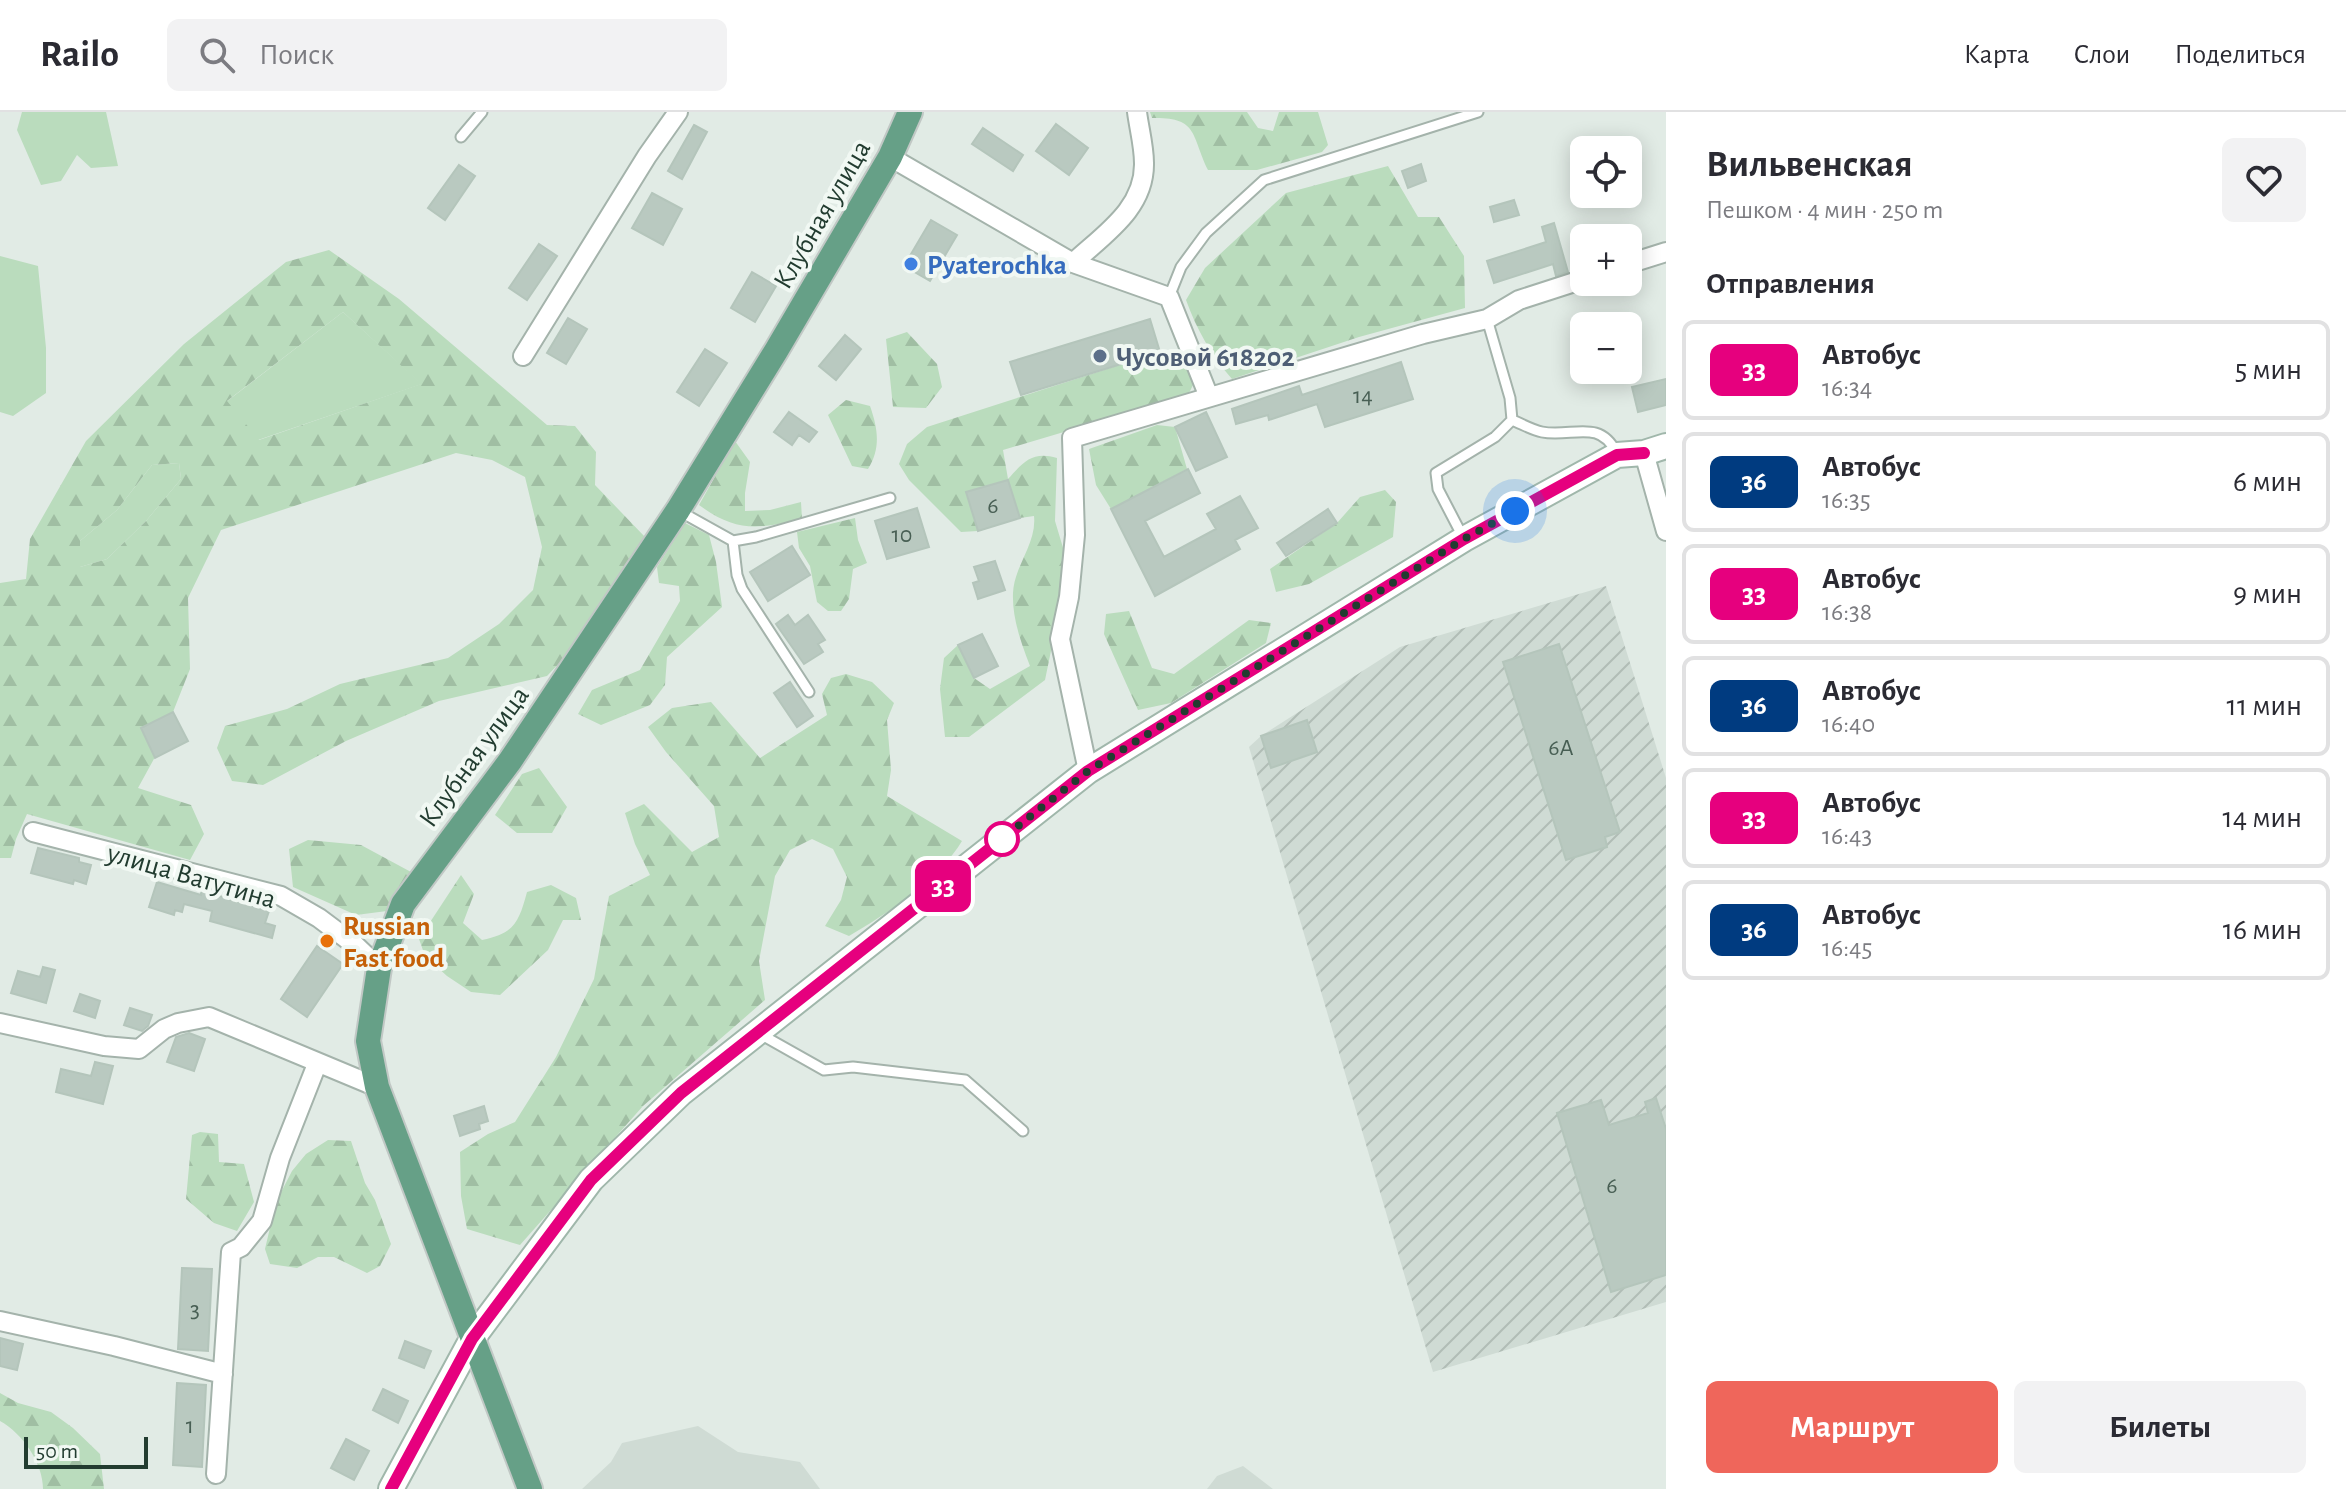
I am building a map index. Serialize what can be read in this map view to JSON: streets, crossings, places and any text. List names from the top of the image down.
{
  "streets": {
    "main road": ["Клубная улица"],
    "street": ["улица Ватутина"]
  },
  "crossings": [
    ["Клубная улица", "улица Ватутина"]
  ],
  "places": ["Pyaterochka", "Чусовой 618202", "Russian Fast food"],
  "lines": ["bus line 33"],
  "house_numbers": [
    "14",
    "6",
    "10",
    "6А",
    "6",
    "3",
    "1"
  ],
  "scale_bar": "50 m",
  "page": {
    "header": "Railo",
    "search": "Поиск",
    "nav": ["Карта", "Слои", "Поделиться"],
    "on_map": "33",
    "heading": [
      ["Вильвенская", "Пешком · 4 мин · 250 m"],
      "Отправления"
    ],
    "map_buttons": ["+", "−"],
    "list": [
      {
        "mark": "33",
        "name": "Автобус",
        "note": "16:34",
        "value": "5 мин"
      },
      {
        "mark": "36",
        "name": "Автобус",
        "note": "16:35",
        "value": "6 мин"
      },
      {
        "mark": "33",
        "name": "Автобус",
        "note": "16:38",
        "value": "9 мин"
      },
      {
        "mark": "36",
        "name": "Автобус",
        "note": "16:40",
        "value": "11 мин"
      },
      {
        "mark": "33",
        "name": "Автобус",
        "note": "16:43",
        "value": "14 мин"
      },
      {
        "mark": "36",
        "name": "Автобус",
        "note": "16:45",
        "value": "16 мин"
      }
    ],
    "buttons": ["Маршрут", "Билеты"],
    "scale": "50 m"
  }
}
